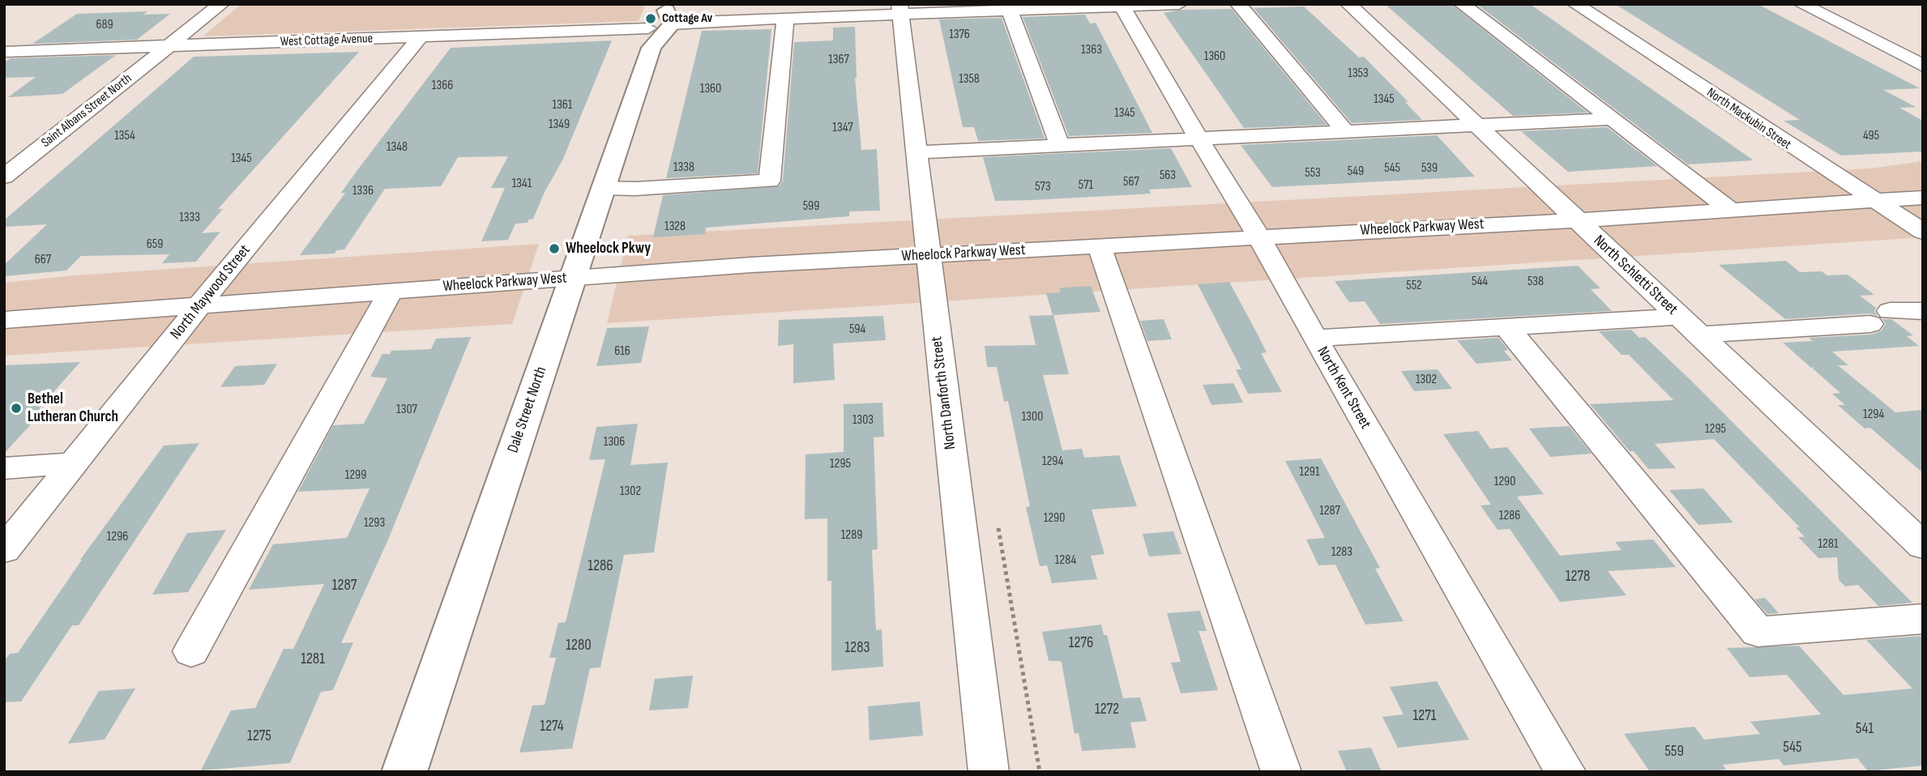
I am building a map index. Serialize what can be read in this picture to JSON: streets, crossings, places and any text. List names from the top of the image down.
{
  "streets": {
    "main road": ["Dale Street North"],
    "street": [
      "West Cottage Avenue",
      "Saint Albans Street North",
      "North Mackubin Street",
      "Wheelock Parkway West",
      "North Schletti Street",
      "North Maywood Street",
      "North Kent Street",
      "North Danforth Street"
    ]
  },
  "crossings": [
    ["West Cottage Avenue", "Saint Albans Street North"],
    ["West Cottage Avenue", "North Maywood Street"],
    ["West Cottage Avenue", "Dale Street North"],
    ["North Mackubin Street", "Wheelock Parkway West"],
    ["Wheelock Parkway West", "North Schletti Street"],
    ["Wheelock Parkway West", "North Maywood Street"],
    ["Wheelock Parkway West", "North Kent Street"],
    ["Wheelock Parkway West", "North Danforth Street"],
    ["Wheelock Parkway West", "Dale Street North"]
  ],
  "places": ["Cottage Av", "Wheelock Pkwy", "Bethel Lutheran Church"],
  "house_numbers": [
    "689",
    "1376",
    "1363",
    "1360",
    "1367",
    "1353",
    "1358",
    "1366",
    "1360",
    "1345",
    "1361",
    "1345",
    "1349",
    "1347",
    "1354",
    "495",
    "1348",
    "1345",
    "1338",
    "545",
    "539",
    "549",
    "553",
    "563",
    "567",
    "1341",
    "571",
    "573",
    "1336",
    "599",
    "1333",
    "1328",
    "659",
    "667",
    "544",
    "538",
    "552",
    "594",
    "616",
    "1302",
    "1307",
    "1294",
    "1300",
    "1303",
    "1295",
    "1306",
    "1294",
    "1295",
    "1291",
    "1299",
    "1290",
    "1302",
    "1287",
    "1286",
    "1290",
    "1293",
    "1289",
    "1296",
    "1281",
    "1283",
    "1284",
    "1286",
    "1278",
    "1287",
    "1276",
    "1280",
    "1283",
    "1281",
    "1272",
    "1271",
    "1274",
    "541",
    "1275",
    "545",
    "559"
  ]
}
